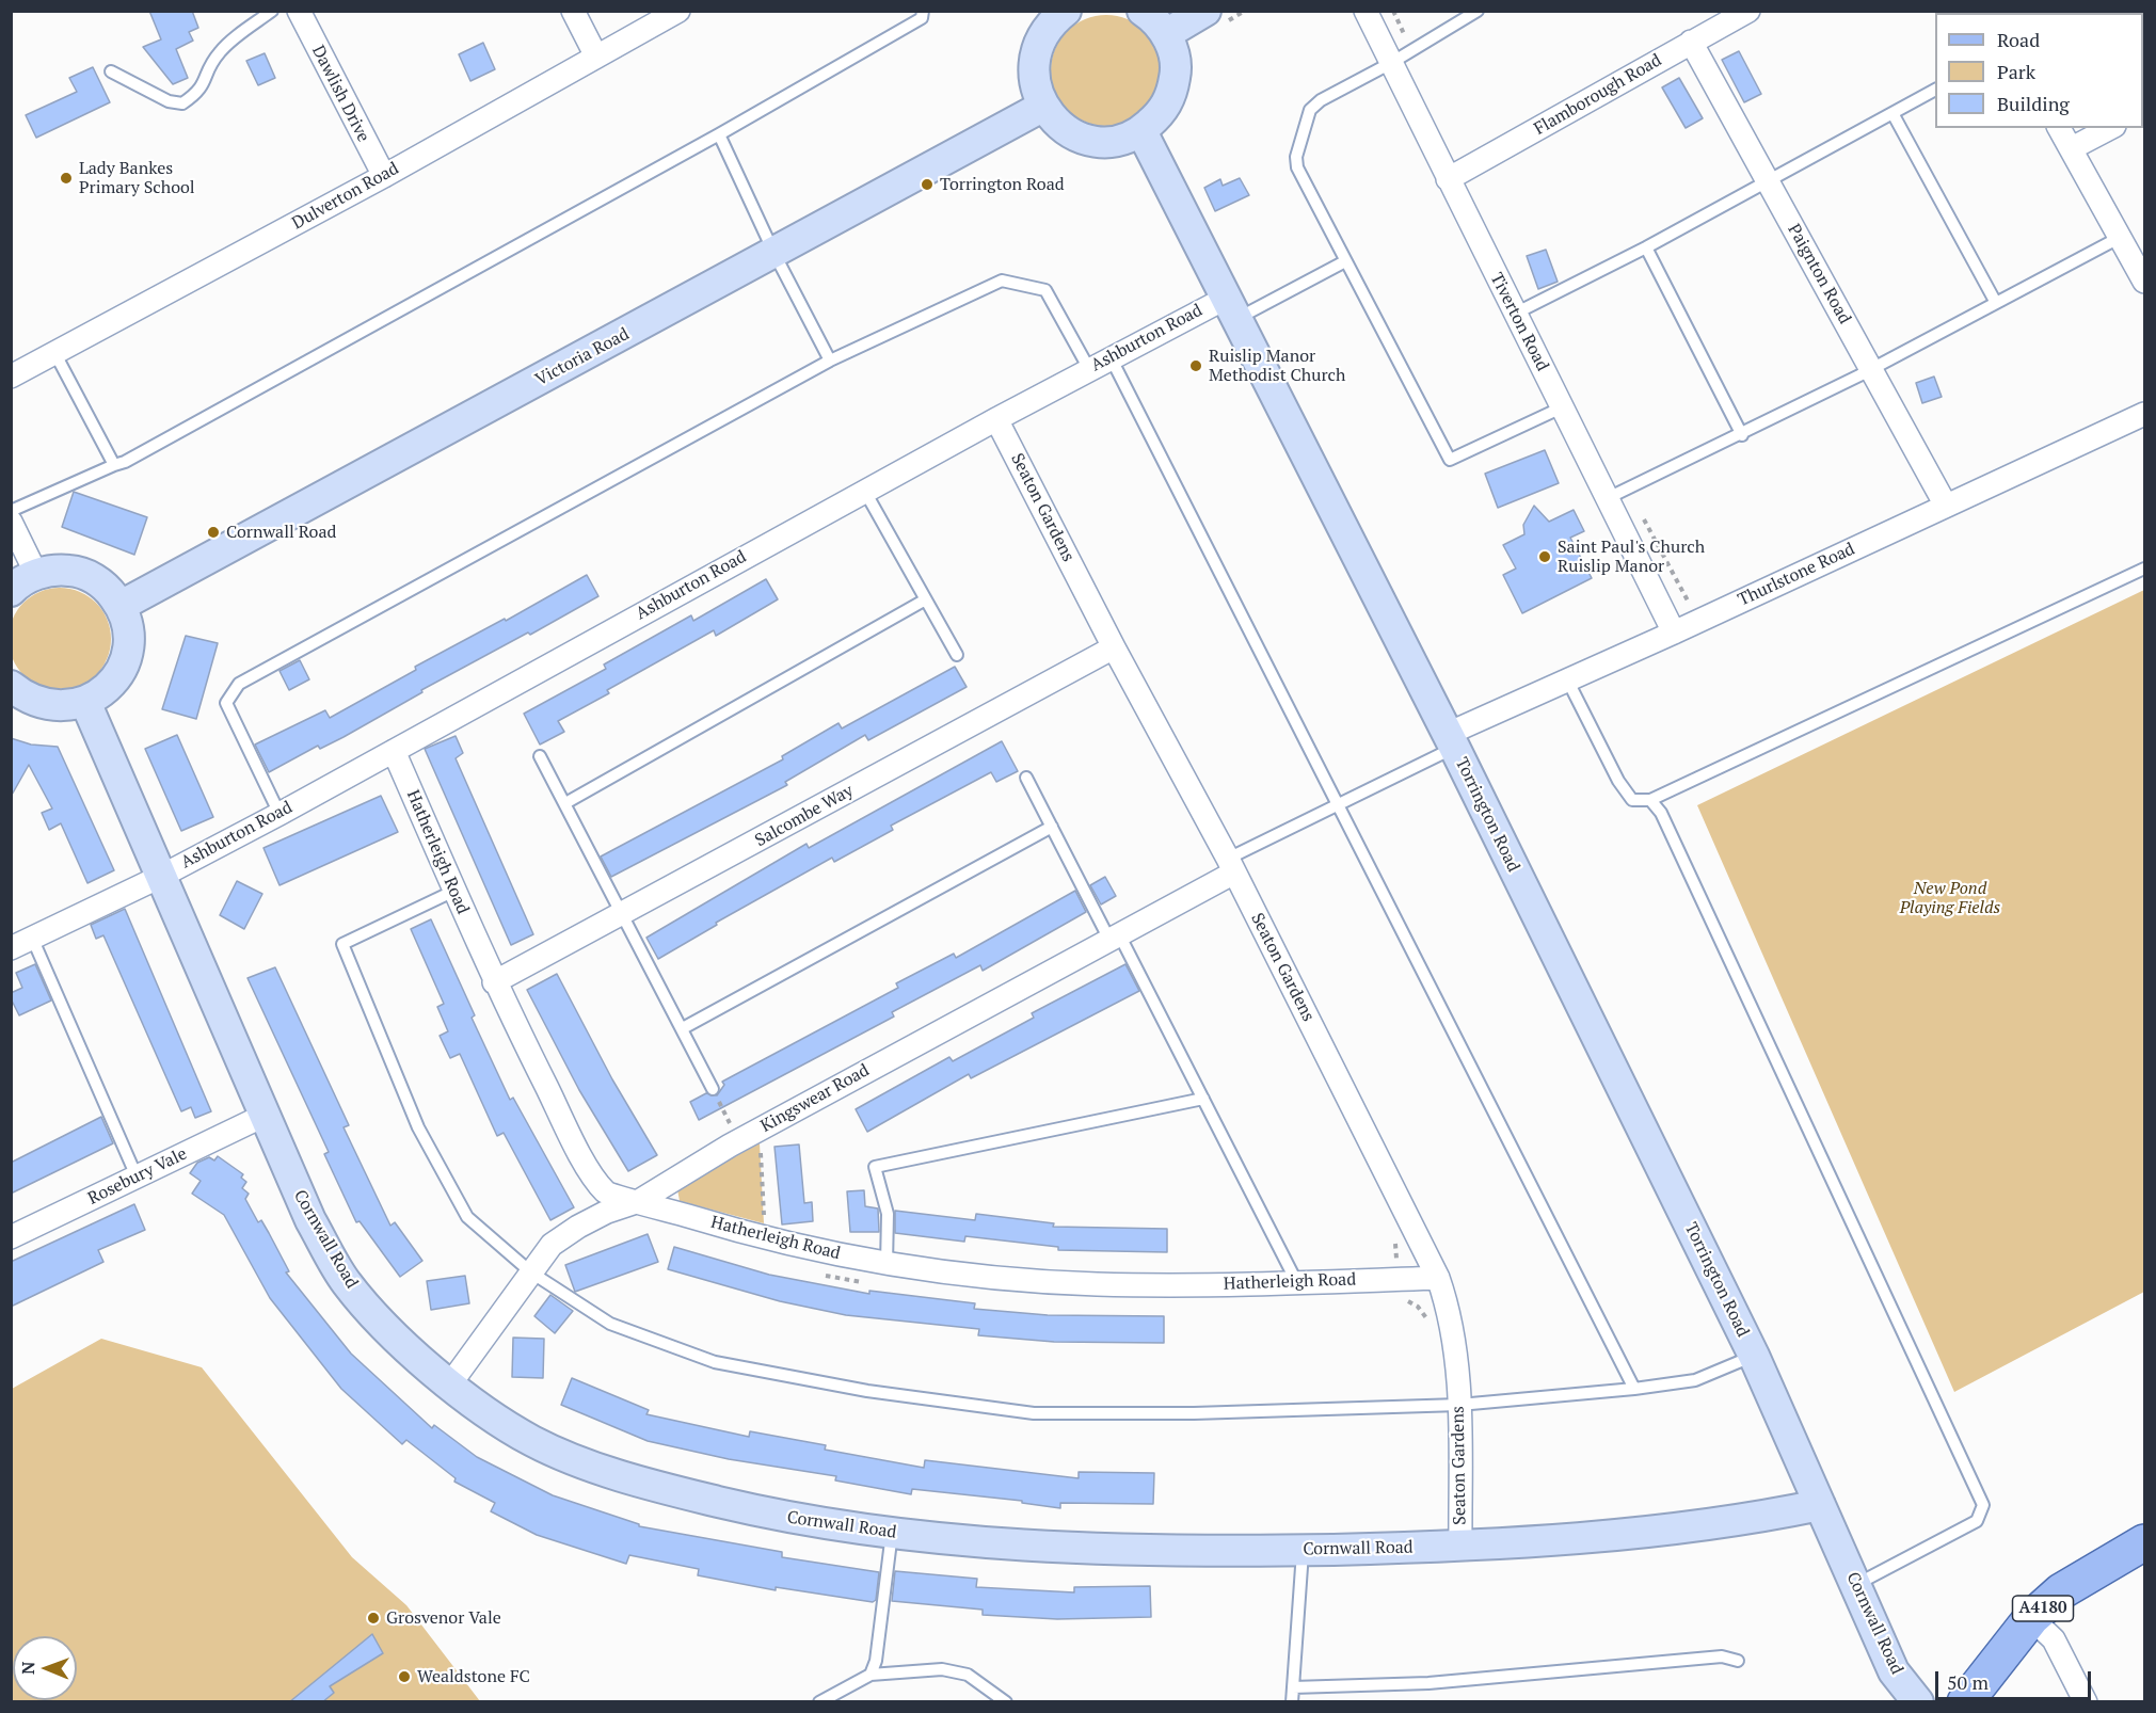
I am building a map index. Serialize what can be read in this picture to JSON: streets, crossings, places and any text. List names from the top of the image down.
{
  "streets": {
    "main road": ["A4180"],
    "street": [
      "Dawlish Drive",
      "Flamborough Road",
      "Dulverton Road",
      "Paignton Road",
      "Tiverton Road",
      "Ashburton Road",
      "Victoria Road",
      "Seaton Gardens",
      "Thurlstone Road",
      "Torrington Road",
      "Salcombe Way",
      "Hatherleigh Road",
      "Kingswear Road",
      "Rosebury Vale",
      "Cornwall Road"
    ]
  },
  "crossings": [
    ["Dawlish Drive", "Dulverton Road"],
    ["Flamborough Road", "Paignton Road"],
    ["Flamborough Road", "Tiverton Road"],
    ["Paignton Road", "Thurlstone Road"],
    ["Tiverton Road", "Thurlstone Road"],
    ["Ashburton Road", "Seaton Gardens"],
    ["Ashburton Road", "Torrington Road"],
    ["Ashburton Road", "Hatherleigh Road"],
    ["Ashburton Road", "Cornwall Road"],
    ["Seaton Gardens", "Salcombe Way"],
    ["Seaton Gardens", "Hatherleigh Road"],
    ["Seaton Gardens", "Kingswear Road"],
    ["Seaton Gardens", "Cornwall Road"],
    ["Thurlstone Road", "Torrington Road"],
    ["Torrington Road", "Cornwall Road"],
    ["Salcombe Way", "Hatherleigh Road"],
    ["Hatherleigh Road", "Kingswear Road"],
    ["Kingswear Road", "Cornwall Road"],
    ["Rosebury Vale", "Cornwall Road"]
  ],
  "parks": ["New Pond Playing Fields"],
  "places": [
    "Lady Bankes Primary School",
    "Torrington Road",
    "Ruislip Manor Methodist Church",
    "Cornwall Road",
    "Saint Paul's Church Ruislip Manor",
    "Grosvenor Vale",
    "Wealdstone FC"
  ],
  "legend": ["Road", "Park", "Building"],
  "scale_bar": "50 m",
  "north": "left"
}
